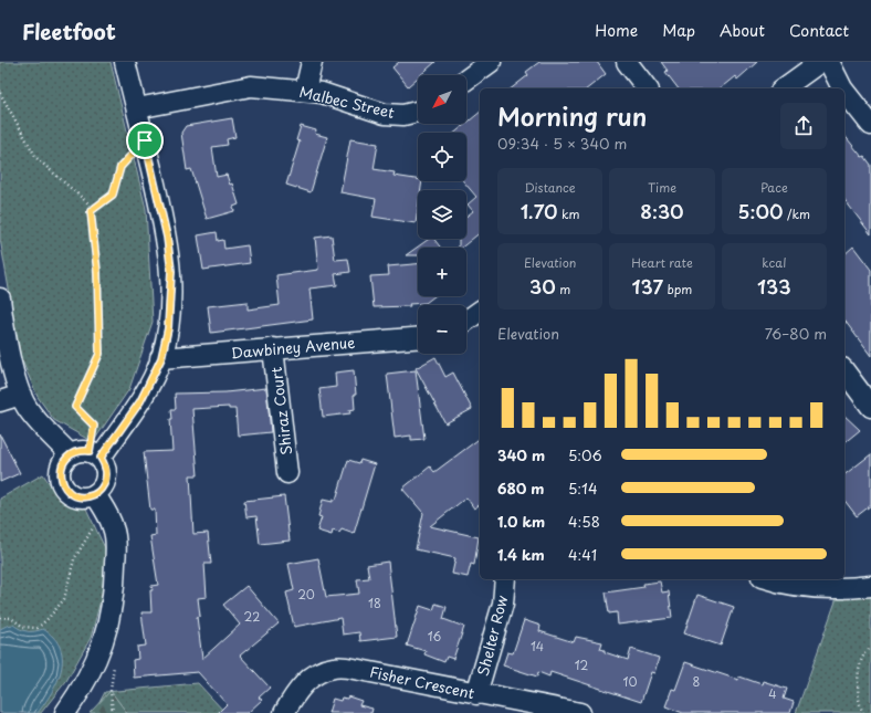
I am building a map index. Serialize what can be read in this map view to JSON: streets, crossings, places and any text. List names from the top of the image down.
{
  "streets": {
    "street": [
      "Malbec Street",
      "Dawbiney Avenue",
      "Shiraz Court",
      "Shelter Row",
      "Fisher Crescent"
    ]
  },
  "crossings": [
    ["Dawbiney Avenue", "Shiraz Court"],
    ["Shelter Row", "Fisher Crescent"]
  ],
  "house_numbers": [
    "20",
    "18",
    "22",
    "16",
    "14",
    "12",
    "10",
    "8",
    "4"
  ],
  "north": "bottom left",
  "page": {
    "header": "Fleetfoot",
    "nav": [
      "Home",
      "Map",
      "About",
      "Contact"
    ],
    "map_buttons": ["+", "−"],
    "heading": ["Morning run", "09:34 · 5 × 340 m"],
    "stats": [
      ["Distance", "1.70 km"],
      ["Time", "8:30"],
      ["Pace", "5:00 /km"],
      ["Elevation", "30 m"],
      ["Heart rate", "137 bpm"],
      ["kcal", "133"]
    ],
    "chart": ["Elevation", "76–80 m"],
    "list": [
      {
        "name": "340 m",
        "note": "5:06"
      },
      {
        "name": "680 m",
        "note": "5:14"
      },
      {
        "name": "1.0 km",
        "note": "4:58"
      },
      {
        "name": "1.4 km",
        "note": "4:41"
      }
    ]
  }
}
